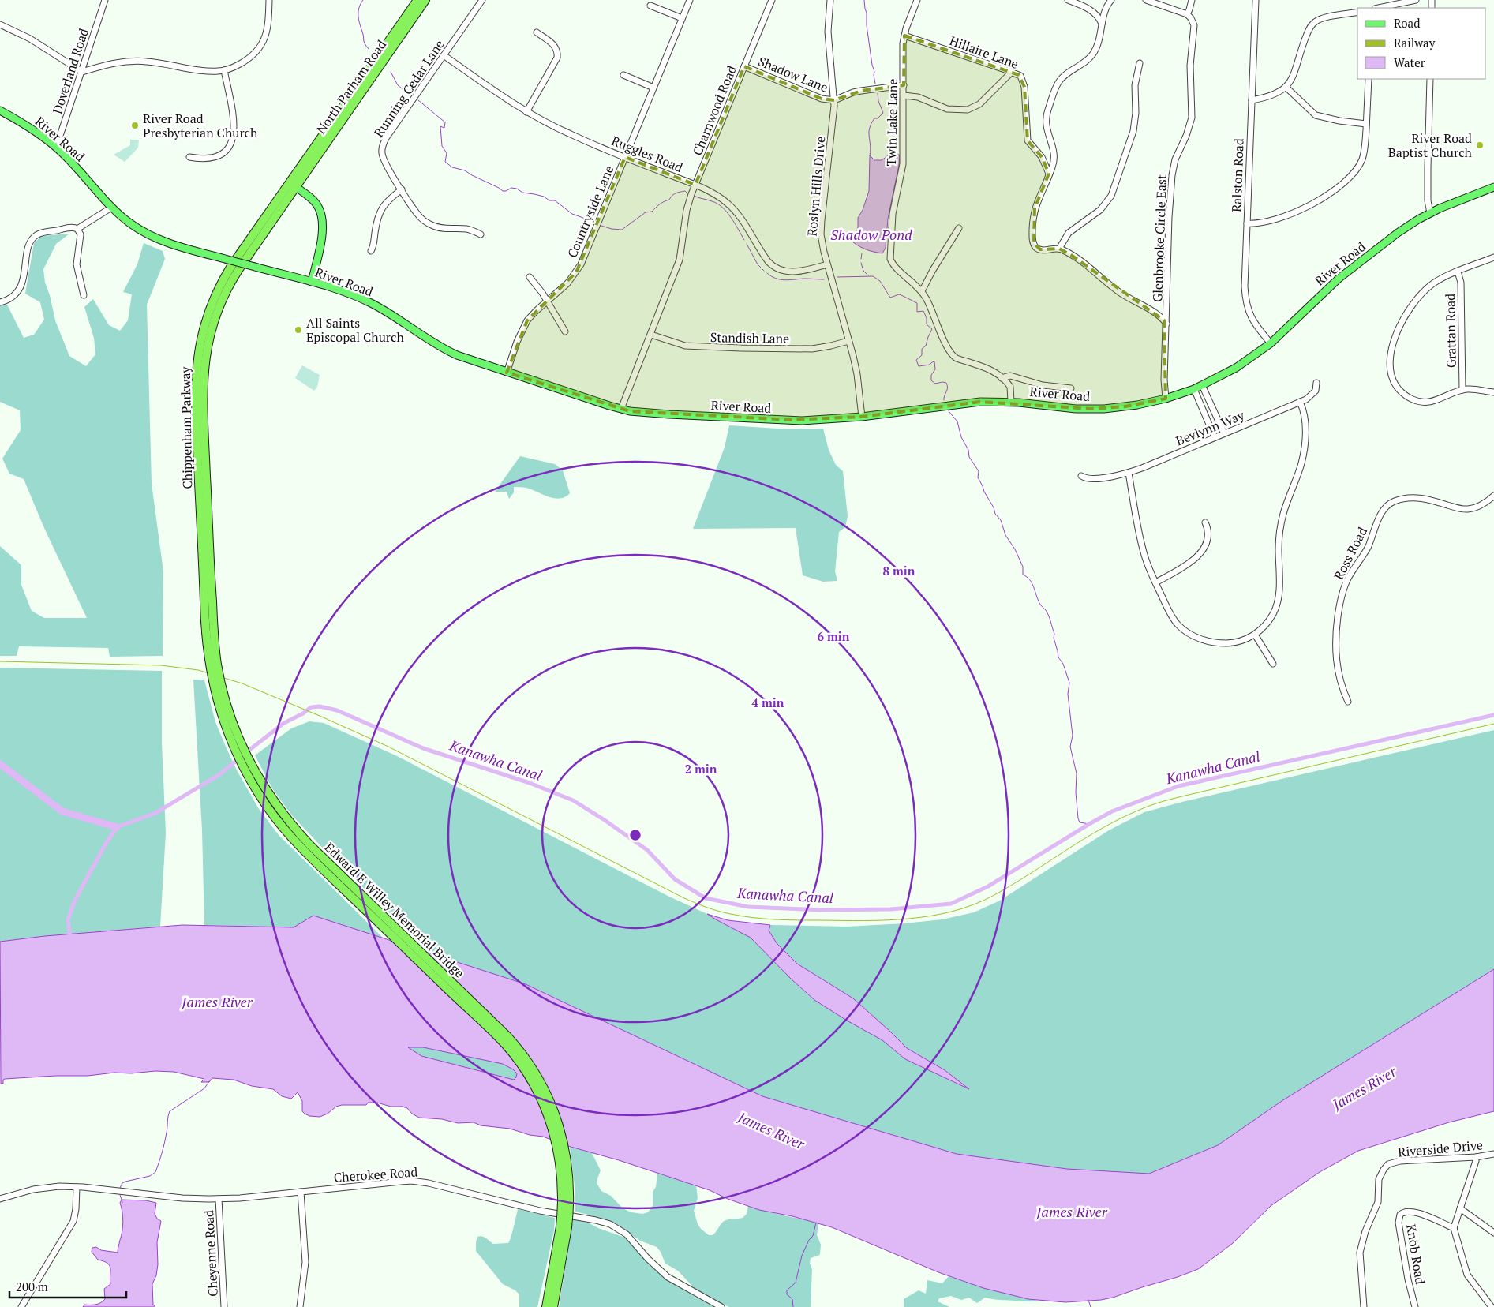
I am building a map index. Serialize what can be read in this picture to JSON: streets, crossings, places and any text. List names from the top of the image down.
{
  "streets": {
    "highway": ["North Parham Road", "Chippenham Parkway", "Edward E Willey Memorial Bridge"],
    "main road": ["River Road"],
    "street": [
      "Hillaire Lane",
      "Doverland Road",
      "Shadow Lane",
      "Running Cedar Lane",
      "Charnwood Road",
      "Twin Lake Lane",
      "Ruggles Road",
      "Ralston Road",
      "Roslyn Hills Drive",
      "Countryside Lane",
      "Glenbrooke Circle East",
      "Grattan Road",
      "Standish Lane",
      "Bevlynn Way",
      "Ross Road",
      "Riverside Drive",
      "Cherokee Road",
      "Cheyenne Road",
      "Knob Road"
    ]
  },
  "crossings": [
    ["Hillaire Lane", "Twin Lake Lane"],
    ["Doverland Road", "River Road"],
    ["Shadow Lane", "Charnwood Road"],
    ["Shadow Lane", "Twin Lake Lane"],
    ["Shadow Lane", "Roslyn Hills Drive"],
    ["North Parham Road", "Chippenham Parkway"],
    ["Running Cedar Lane", "Ruggles Road"],
    ["Charnwood Road", "River Road"],
    ["Charnwood Road", "Ruggles Road"],
    ["Charnwood Road", "Standish Lane"],
    ["Twin Lake Lane", "River Road"],
    ["River Road", "Ralston Road"],
    ["River Road", "Roslyn Hills Drive"],
    ["River Road", "Countryside Lane"],
    ["River Road", "Glenbrooke Circle East"],
    ["Ruggles Road", "Roslyn Hills Drive"],
    ["Ruggles Road", "Countryside Lane"],
    ["Roslyn Hills Drive", "Standish Lane"],
    ["Chippenham Parkway", "Edward E Willey Memorial Bridge"],
    ["Cherokee Road", "Cheyenne Road"]
  ],
  "water": ["Shadow Pond", "Kanawha Canal", "James River"],
  "places": ["River Road Presbyterian Church", "River Road Baptist Church", "All Saints Episcopal Church"],
  "legend": ["Road", "Railway", "Water"],
  "scale_bar": "200 m",
  "rings": [
    "8 min",
    "6 min",
    "4 min",
    "2 min"
  ]
}
